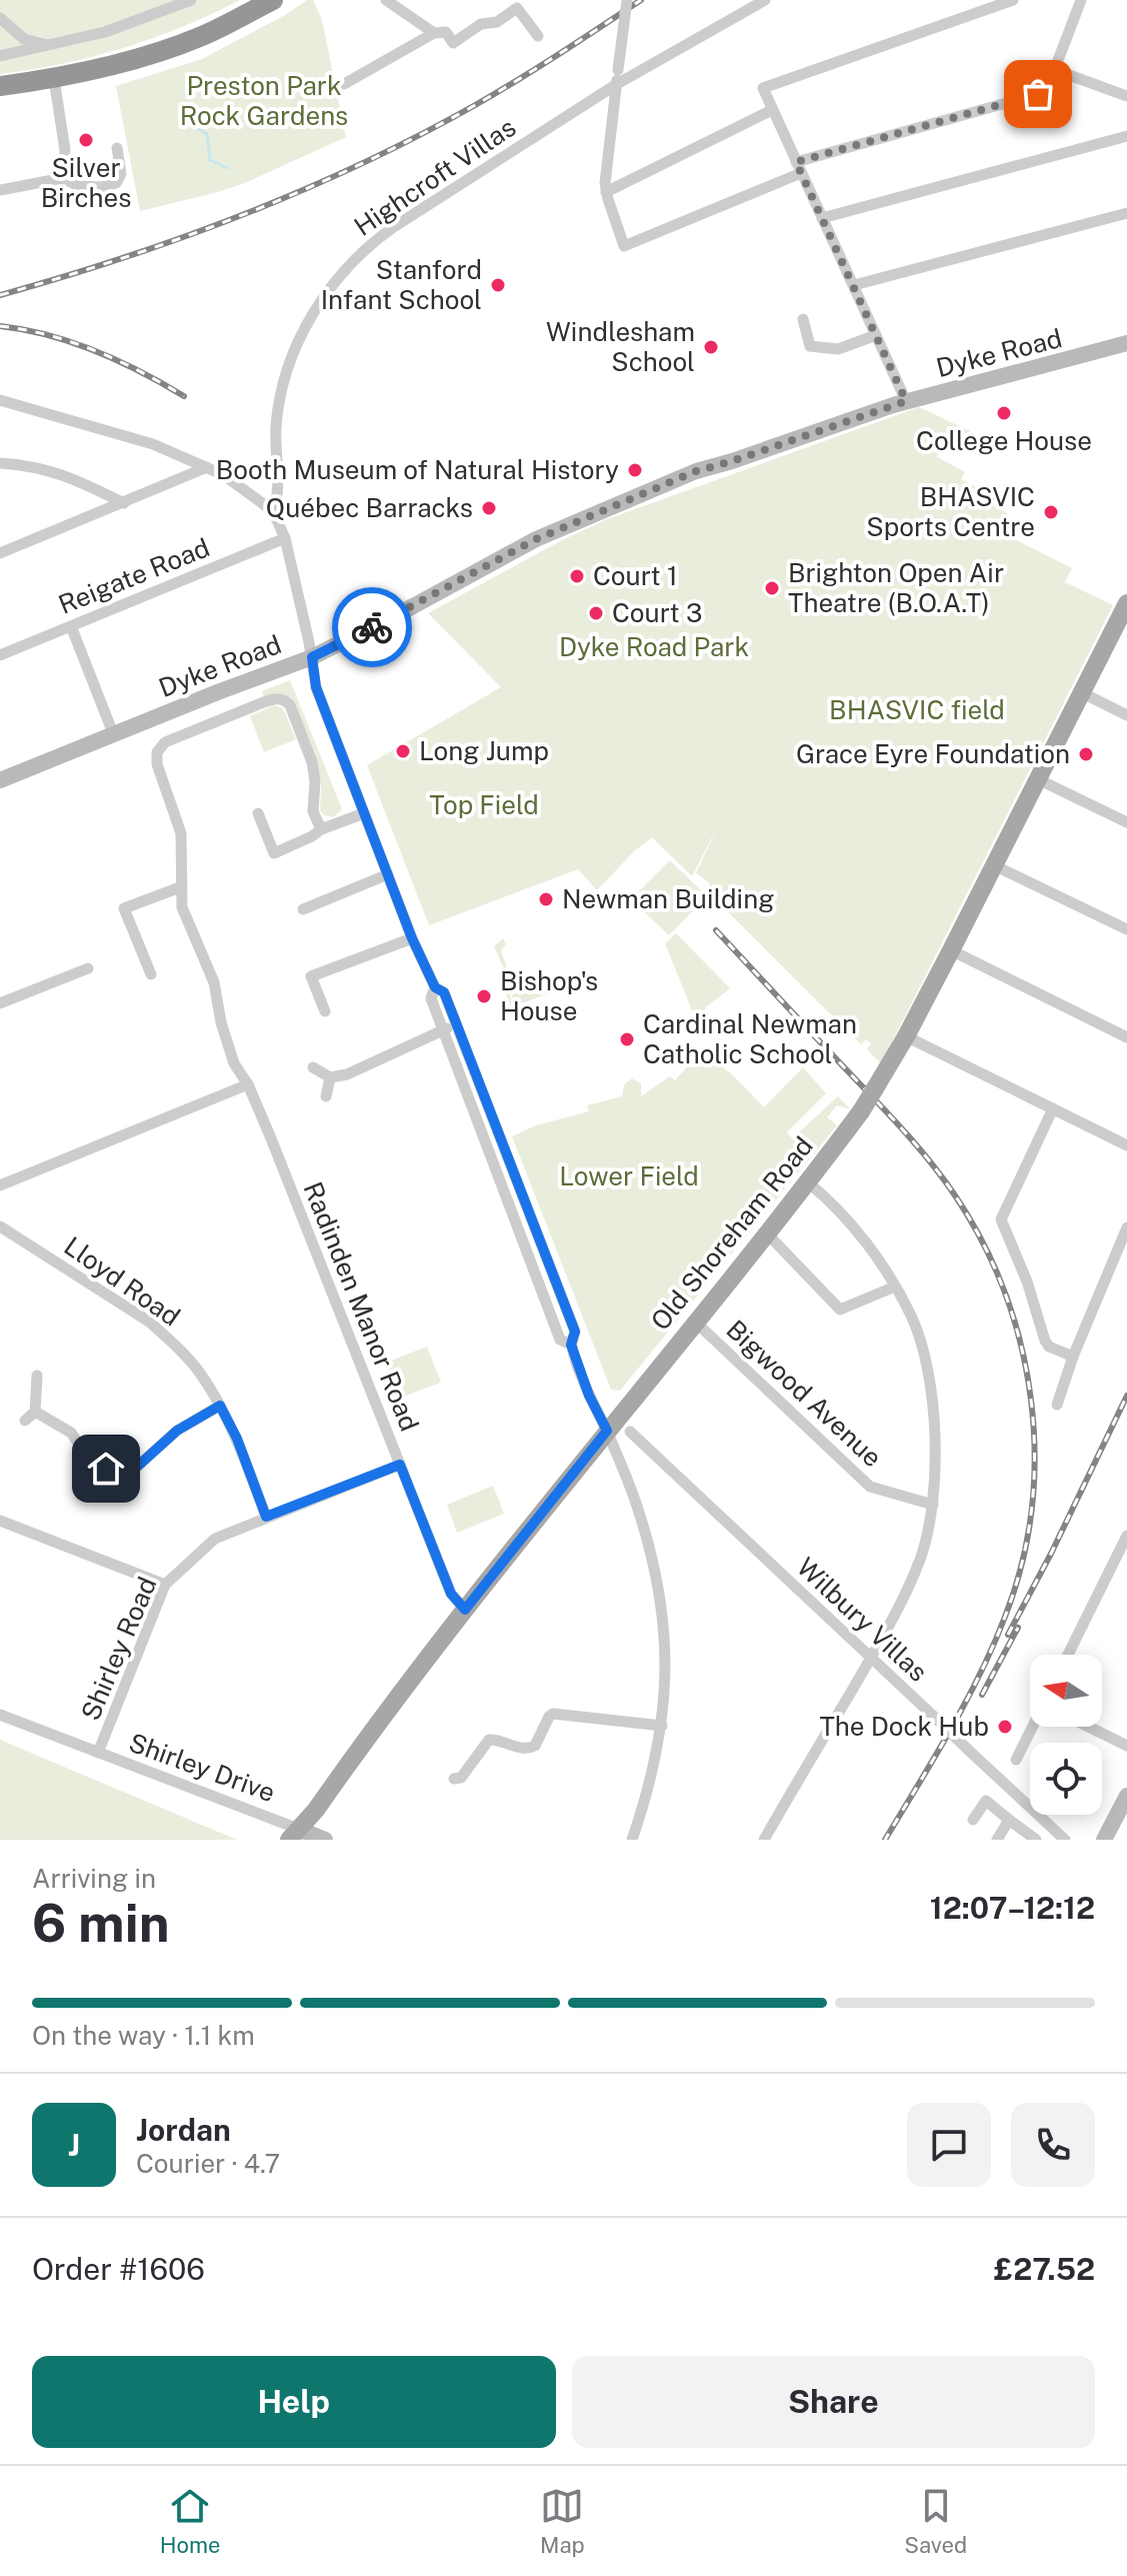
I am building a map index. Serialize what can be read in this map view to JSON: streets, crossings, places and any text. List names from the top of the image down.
{
  "streets": {
    "main road": ["Old Shoreham Road"],
    "street": [
      "Highcroft Villas",
      "Dyke Road",
      "Reigate Road",
      "Lloyd Road",
      "Radinden Manor Road",
      "Bigwood Avenue",
      "Wilbury Villas",
      "Shirley Road",
      "Shirley Drive"
    ]
  },
  "crossings": [
    ["Old Shoreham Road", "Radinden Manor Road"],
    ["Old Shoreham Road", "Bigwood Avenue"],
    ["Old Shoreham Road", "Shirley Drive"],
    ["Lloyd Road", "Shirley Road"],
    ["Radinden Manor Road", "Shirley Road"],
    ["Shirley Road", "Shirley Drive"]
  ],
  "parks": [
    "Preston Park Rock Gardens",
    "Dyke Road Park",
    "BHASVIC field",
    "Top Field",
    "Lower Field"
  ],
  "places": [
    "Silver Birches",
    "Stanford Infant School",
    "Windlesham School",
    "College House",
    "Booth Museum of Natural History",
    "Québec Barracks",
    "BHASVIC Sports Centre",
    "Court 1",
    "Brighton Open Air Theatre (B.O.A.T)",
    "Court 3",
    "Long Jump",
    "Grace Eyre Foundation",
    "Newman Building",
    "Bishop's House",
    "Cardinal Newman Catholic School",
    "The Dock Hub"
  ],
  "north": "left",
  "page": {
    "heading": ["6 min", "Arriving in", "12:07–12:12"],
    "panel": [
      "Jordan",
      "Courier · 4.7",
      "Order #1606",
      "£27.52"
    ],
    "bar": "On the way · 1.1 km",
    "round": "J",
    "buttons": ["Help", "Share"],
    "tabs": ["Home", "Map", "Saved"]
  }
}
